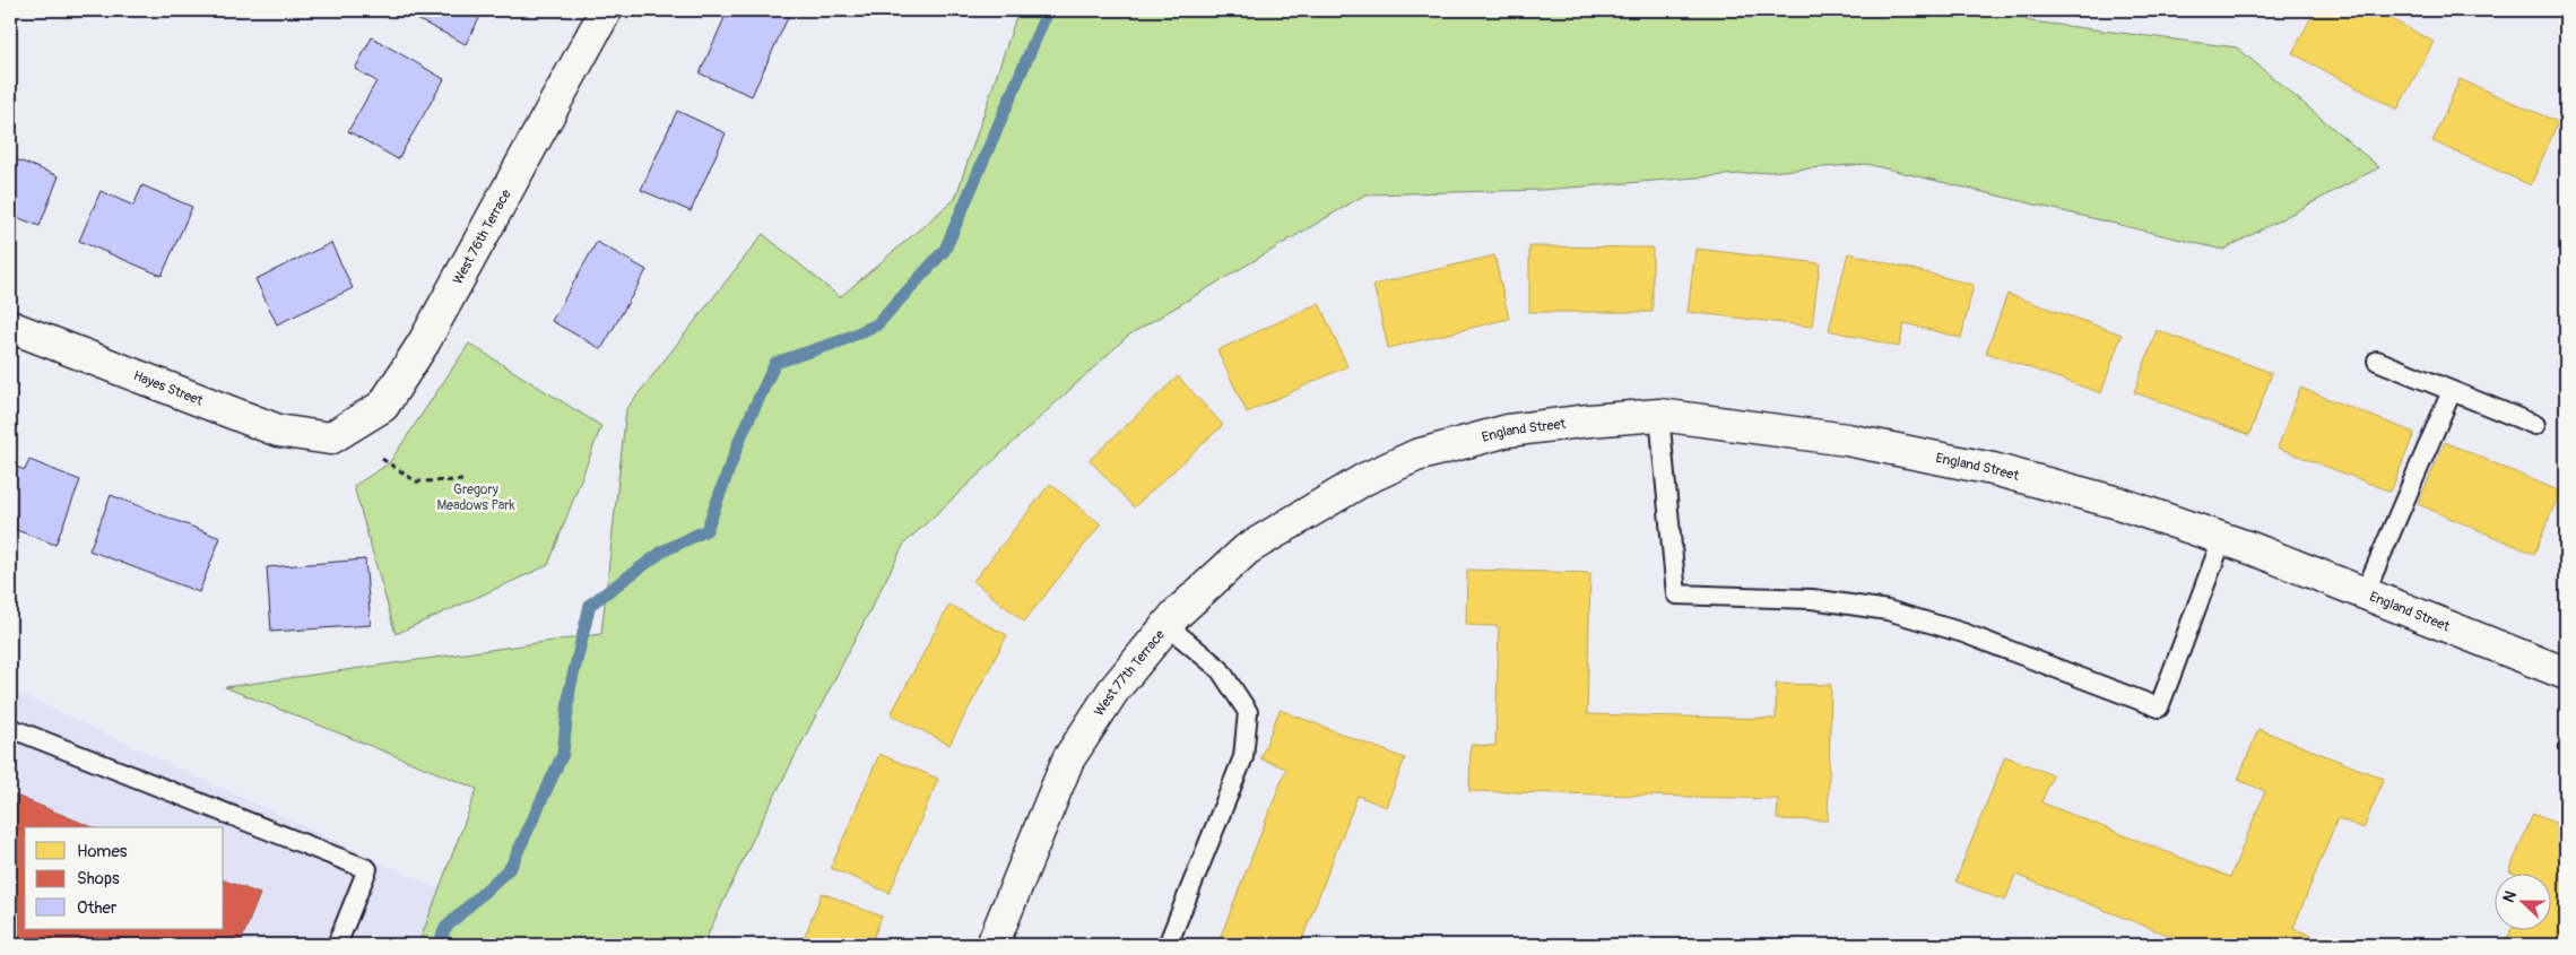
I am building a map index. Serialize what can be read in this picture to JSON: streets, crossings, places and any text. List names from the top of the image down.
{
  "streets": {
    "street": [
      "West 76th Terrace",
      "Hayes Street",
      "England Street",
      "West 77th Terrace"
    ]
  },
  "crossings": [
    ["West 76th Terrace", "Hayes Street"],
    ["England Street", "West 77th Terrace"]
  ],
  "parks": ["Gregory Meadows Park"],
  "legend": ["Homes", "Shops", "Other"],
  "north": "left"
}
